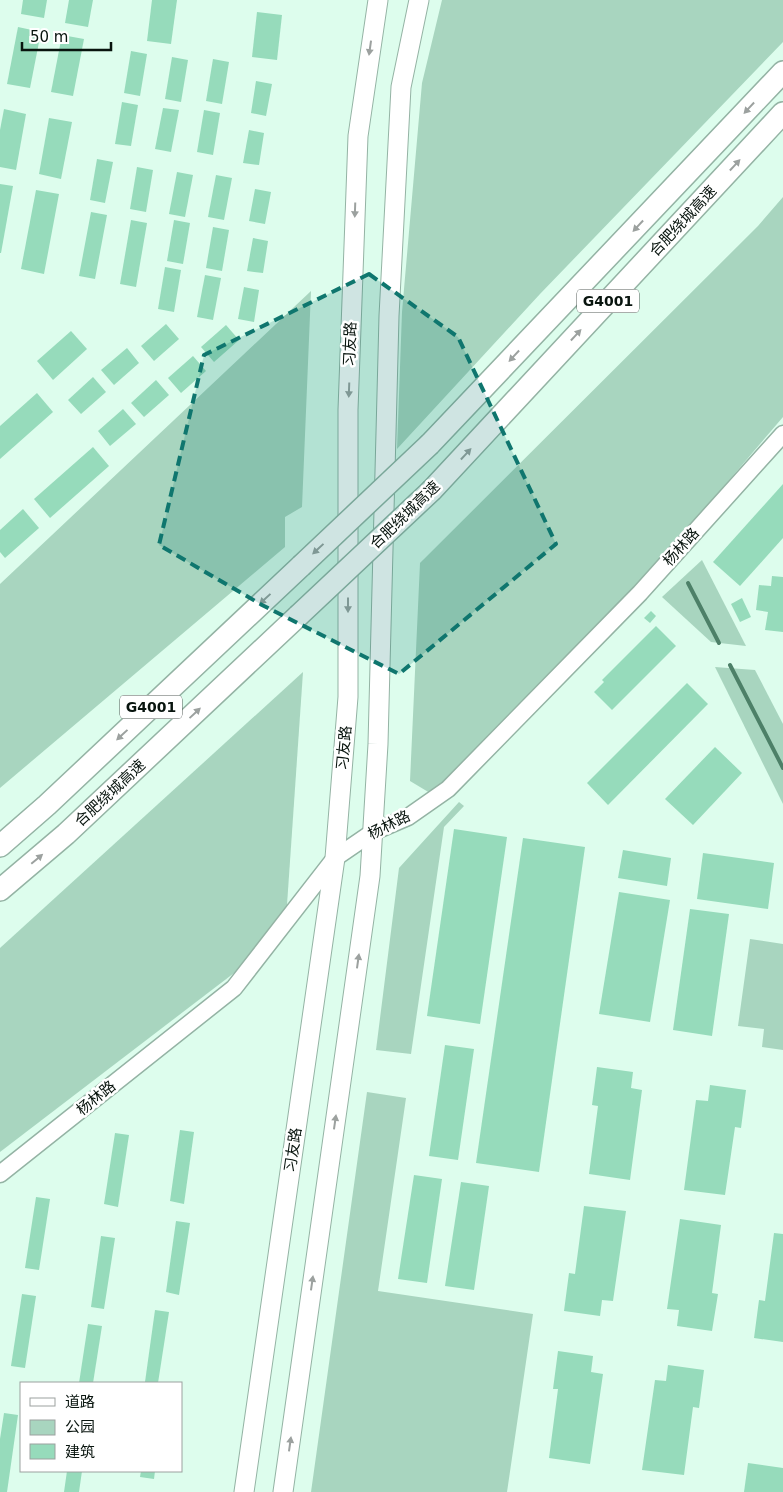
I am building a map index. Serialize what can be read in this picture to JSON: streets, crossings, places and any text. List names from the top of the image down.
{
  "streets": {
    "highway": ["合肥绕城高速", "G4001"],
    "main road": ["习友路"],
    "street": ["杨林路"]
  },
  "crossings": [
    ["习友路", "杨林路"]
  ],
  "legend": ["道路", "公园", "建筑"],
  "scale_bar": "50 m"
}
